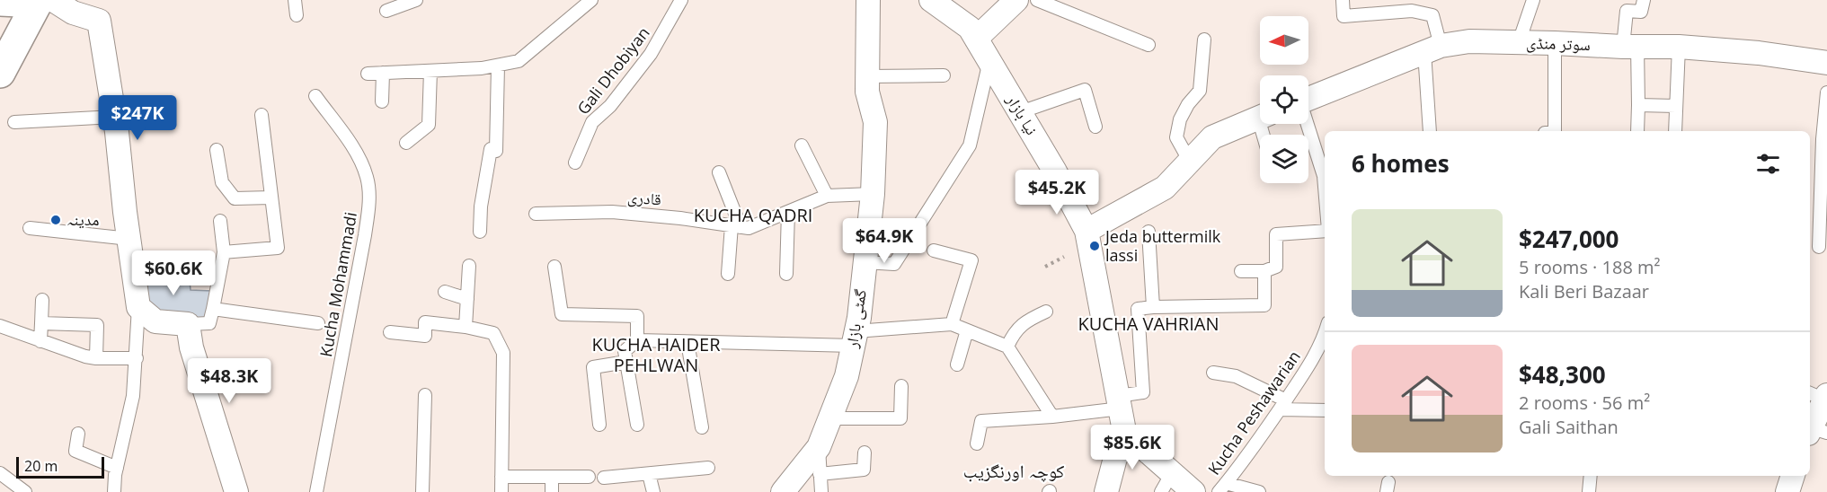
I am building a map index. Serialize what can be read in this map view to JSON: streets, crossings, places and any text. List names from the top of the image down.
{
  "streets": {
    "street": ["سوتر منڈی", "نیا بازار", "گمٹی بازار"],
    "lane": [
      "Gali Dhobiyan",
      "قادری",
      "Kucha Mohammadi",
      "Kucha Peshawarian"
    ]
  },
  "crossings": [
    ["قادری", "گمٹی بازار"]
  ],
  "districts": [
    "KUCHA QADRI",
    "KUCHA VAHRIAN",
    "KUCHA HAIDER PEHLWAN",
    "کوچہ اورنگزیب"
  ],
  "places": ["مدینہ", "Jeda buttermilk lassi"],
  "scale_bar": "20 m",
  "north": "left",
  "page": {
    "price": [
      "$247K",
      "$45.2K",
      "$64.9K",
      "$60.6K",
      "$48.3K",
      "$85.6K"
    ],
    "heading": "6 homes",
    "list": [
      {
        "name": "$247,000",
        "note": "5 rooms · 188 m² · Kali Beri Bazaar"
      },
      {
        "name": "$48,300",
        "note": "2 rooms · 56 m² · Gali Saithan"
      }
    ],
    "scale": "20 m"
  }
}
